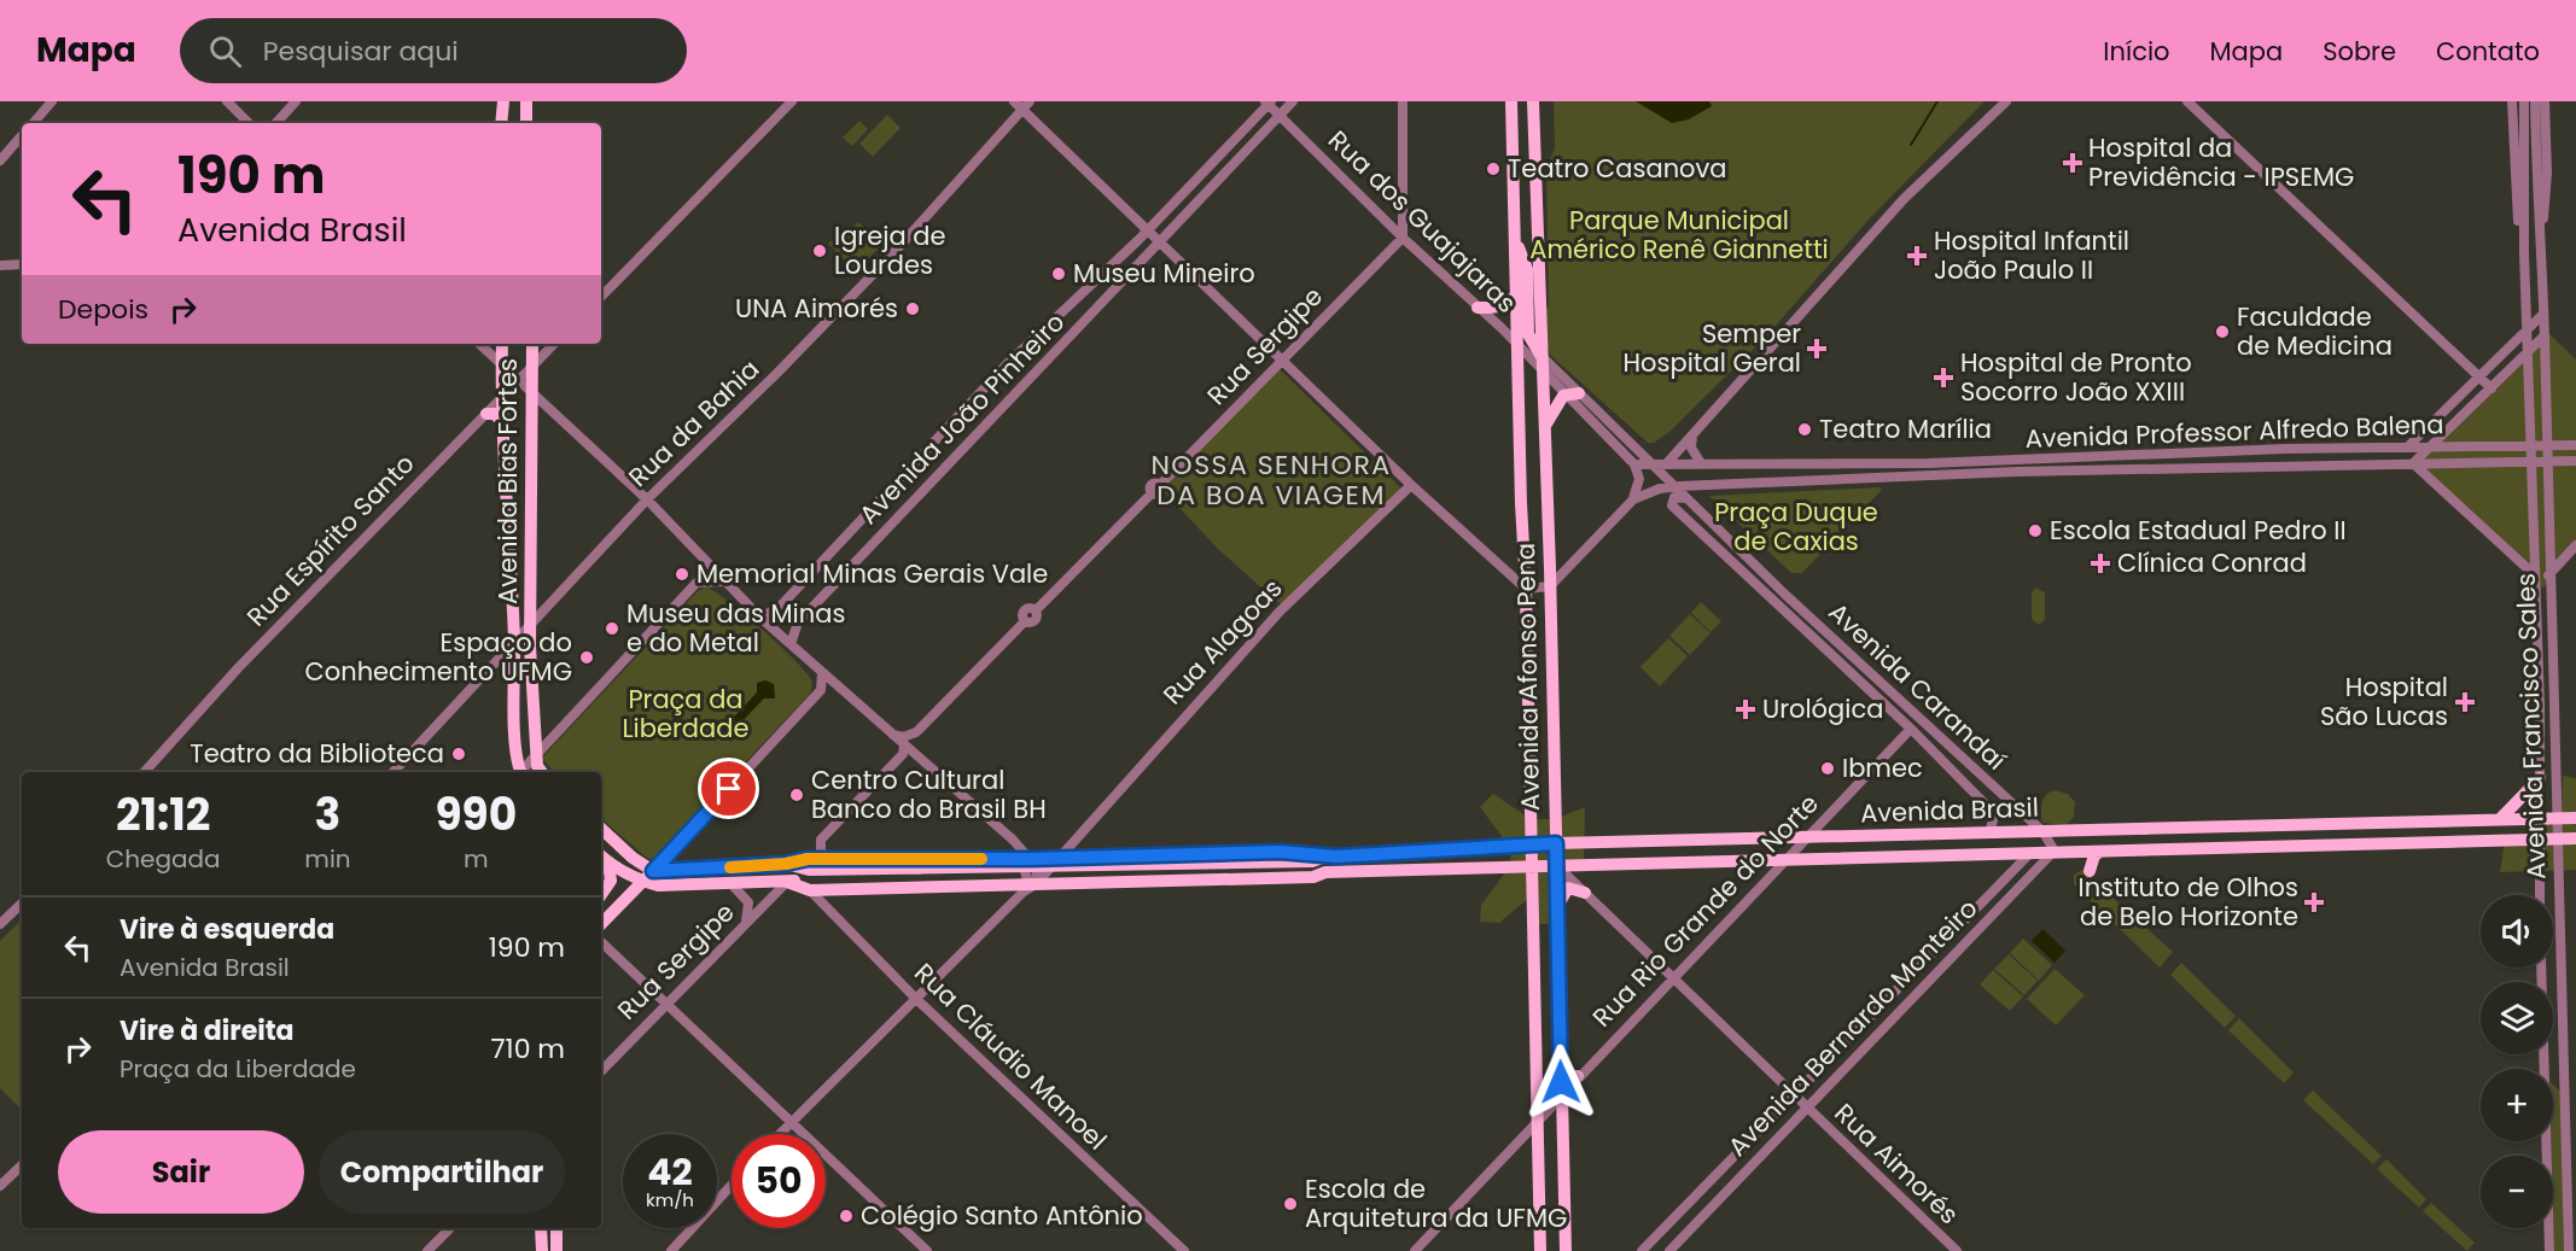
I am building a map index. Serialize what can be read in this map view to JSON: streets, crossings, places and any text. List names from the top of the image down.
{
  "streets": {
    "main road": ["Avenida Bias Fortes", "Avenida Afonso Pena", "Avenida Brasil"],
    "street": [
      "Rua dos Guajajaras",
      "Rua Sergipe",
      "Avenida João Pinheiro",
      "Rua da Bahia",
      "Avenida Professor Alfredo Balena",
      "Rua Espírito Santo",
      "Rua Alagoas",
      "Avenida Carandaí",
      "Avenida Francisco Sales",
      "Rua Rio Grande do Norte",
      "Avenida Bernardo Monteiro",
      "Rua Cláudio Manoel",
      "Rua Aimorés"
    ]
  },
  "crossings": [
    ["Rua dos Guajajaras", "Rua Sergipe"],
    ["Rua dos Guajajaras", "Avenida João Pinheiro"],
    ["Rua dos Guajajaras", "Avenida Afonso Pena"],
    ["Rua Sergipe", "Avenida Brasil"],
    ["Rua da Bahia", "Avenida Bias Fortes"],
    ["Avenida Professor Alfredo Balena", "Avenida Carandaí"],
    ["Avenida Professor Alfredo Balena", "Avenida Francisco Sales"],
    ["Avenida Bias Fortes", "Rua Espírito Santo"],
    ["Rua Alagoas", "Avenida Brasil"],
    ["Rua Alagoas", "Rua Cláudio Manoel"],
    ["Avenida Afonso Pena", "Avenida Carandaí"],
    ["Avenida Afonso Pena", "Avenida Brasil"],
    ["Avenida Afonso Pena", "Rua Rio Grande do Norte"],
    ["Avenida Afonso Pena", "Rua Aimorés"],
    ["Avenida Carandaí", "Avenida Brasil"],
    ["Avenida Carandaí", "Rua Rio Grande do Norte"],
    ["Avenida Francisco Sales", "Avenida Brasil"],
    ["Avenida Brasil", "Rua Rio Grande do Norte"],
    ["Avenida Brasil", "Avenida Bernardo Monteiro"],
    ["Avenida Brasil", "Rua Cláudio Manoel"],
    ["Avenida Brasil", "Rua Aimorés"],
    ["Rua Rio Grande do Norte", "Rua Aimorés"],
    ["Avenida Bernardo Monteiro", "Rua Aimorés"]
  ],
  "districts": ["NOSSA SENHORA DA BOA VIAGEM"],
  "parks": ["Parque Municipal Américo Renê Giannetti", "Praça Duque de Caxias", "Praça da Liberdade"],
  "places": {
    "health": [
      "Hospital da Previdência - IPSEMG",
      "Hospital Infantil João Paulo II",
      "Semper Hospital Geral",
      "Hospital de Pronto Socorro João XXIII",
      "Clínica Conrad",
      "Hospital São Lucas",
      "Urológica",
      "Instituto de Olhos de Belo Horizonte"
    ],
    "other": [
      "Teatro Casanova",
      "Igreja de Lourdes",
      "Museu Mineiro",
      "UNA Aimorés",
      "Faculdade de Medicina",
      "Teatro Marília",
      "Escola Estadual Pedro II",
      "Memorial Minas Gerais Vale",
      "Museu das Minas e do Metal",
      "Espaço do Conhecimento UFMG",
      "Teatro da Biblioteca",
      "Ibmec",
      "Centro Cultural Banco do Brasil BH",
      "Escola de Arquitetura da UFMG",
      "Colégio Santo Antônio"
    ]
  },
  "page": {
    "header": "Mapa",
    "search": "Pesquisar aqui",
    "nav": [
      "Início",
      "Mapa",
      "Sobre",
      "Contato"
    ],
    "turn": ["190 m", "Avenida Brasil"],
    "then": "Depois",
    "eta": [
      "21:12",
      "Chegada",
      "3",
      "min",
      "990",
      "m"
    ],
    "map_buttons": ["+", "−"],
    "list": [
      {
        "name": "Vire à esquerda",
        "note": "Avenida Brasil",
        "value": "190 m"
      },
      {
        "name": "Vire à direita",
        "note": "Praça da Liberdade",
        "value": "710 m"
      }
    ],
    "buttons": ["Sair", "Compartilhar"],
    "speed": "42 km/h",
    "limit": "50"
  }
}
